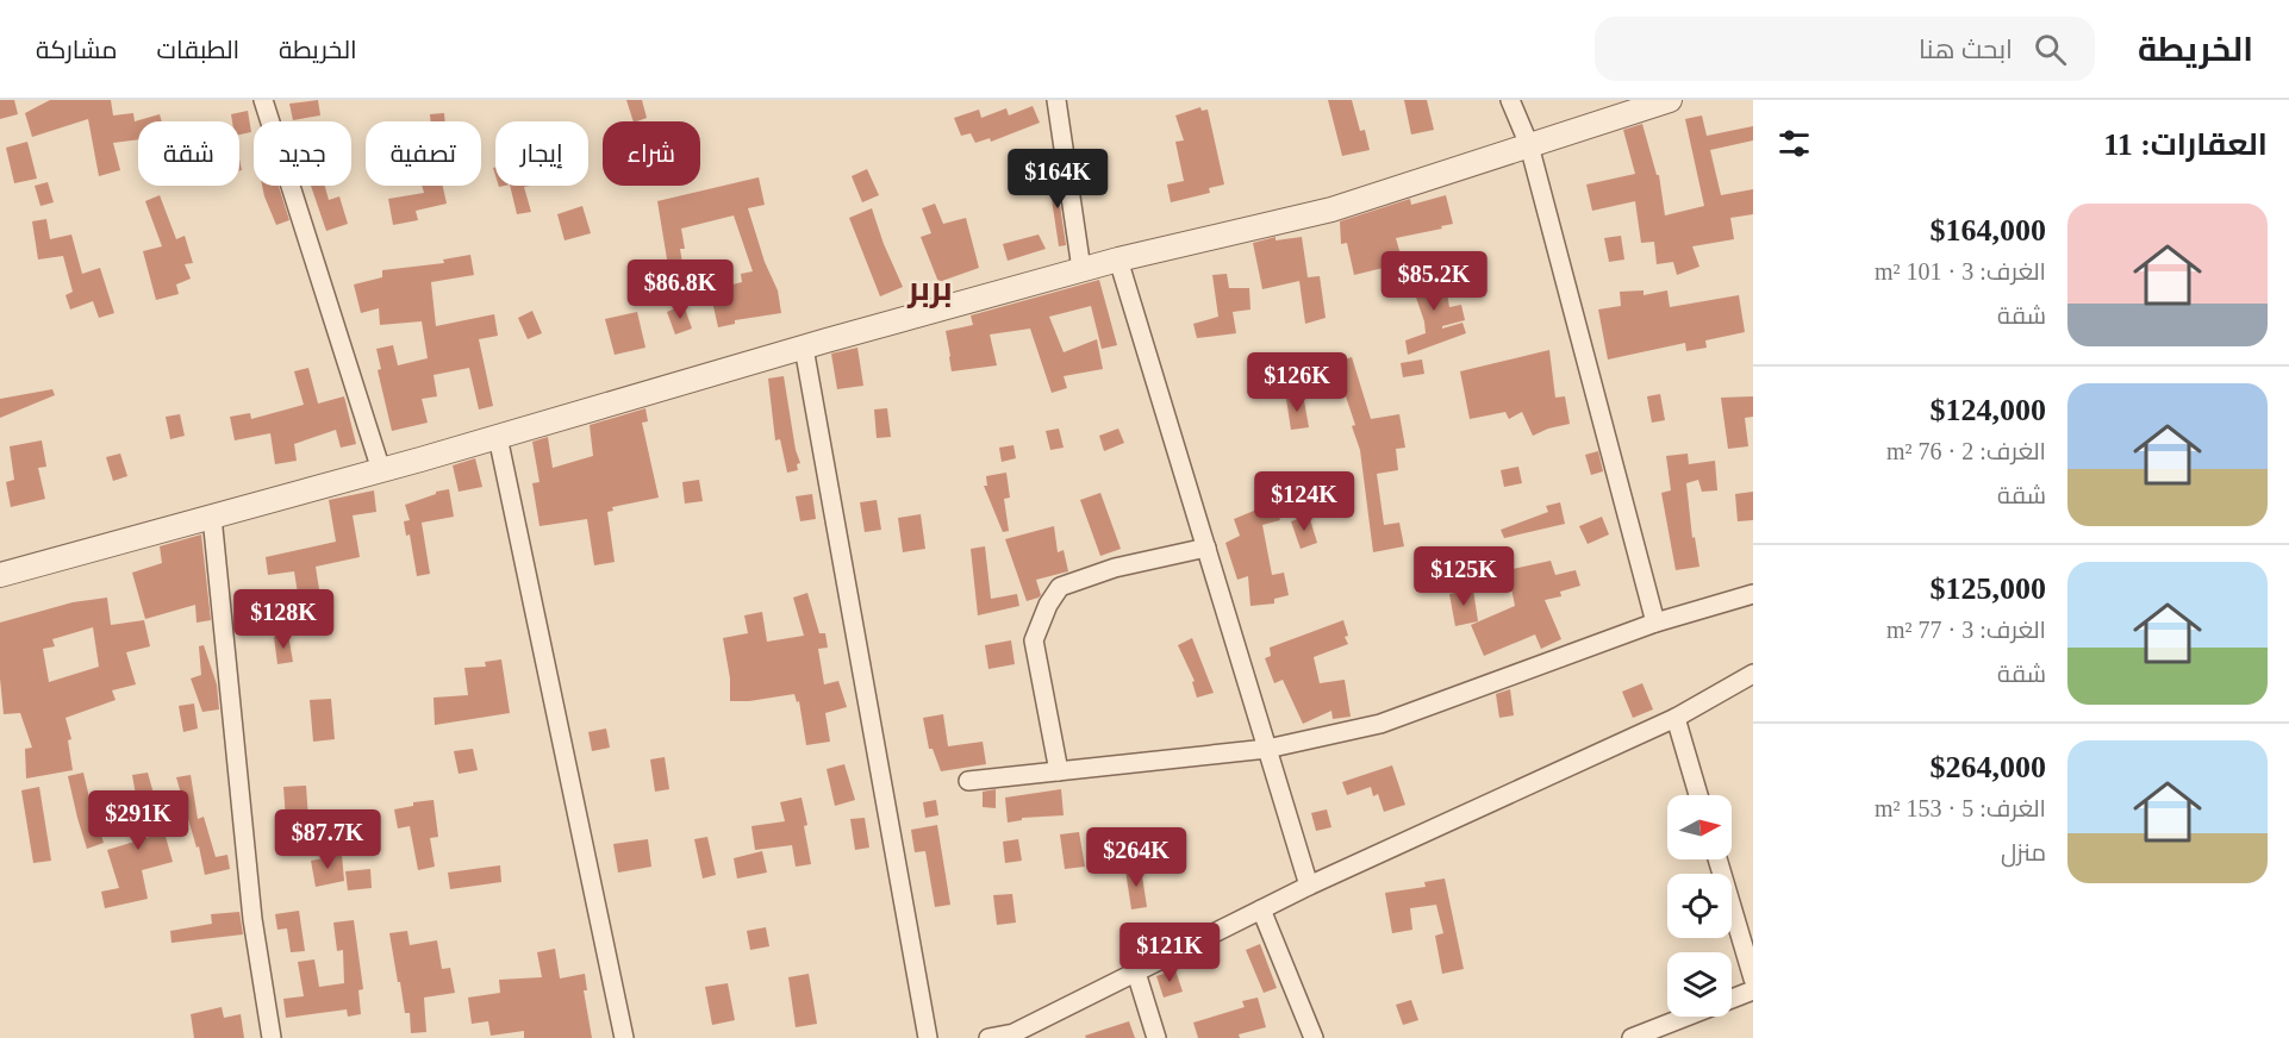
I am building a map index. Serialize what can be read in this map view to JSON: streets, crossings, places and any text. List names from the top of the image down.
{
  "districts": ["بربر"],
  "north": "right",
  "page": {
    "header": "الخريطة",
    "search": "ابحث هنا",
    "nav": ["الخريطة", "الطبقات", "مشاركة"],
    "heading": "العقارات: 11",
    "chip": [
      "شراء",
      "إيجار",
      "تصفية",
      "جديد",
      "شقة"
    ],
    "price": [
      "$164K",
      "$85.2K",
      "$86.8K",
      "$126K",
      "$124K",
      "$125K",
      "$128K",
      "$291K",
      "$87.7K",
      "$264K",
      "$121K"
    ],
    "list": [
      {
        "name": "$164,000",
        "note": "الغرف: 3 · 101 m² · شقة"
      },
      {
        "name": "$124,000",
        "note": "الغرف: 2 · 76 m² · شقة"
      },
      {
        "name": "$125,000",
        "note": "الغرف: 3 · 77 m² · شقة"
      },
      {
        "name": "$264,000",
        "note": "الغرف: 5 · 153 m² · منزل"
      }
    ]
  }
}
